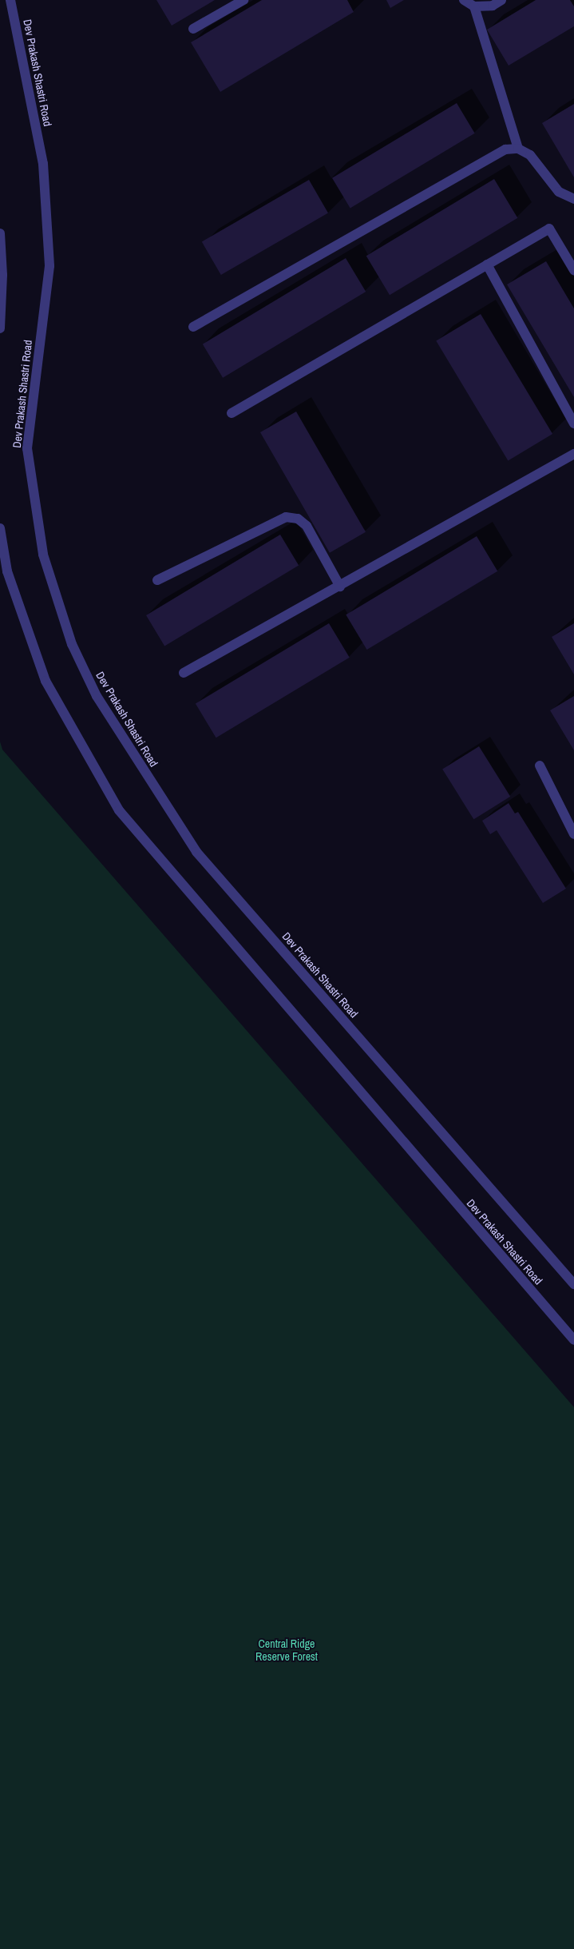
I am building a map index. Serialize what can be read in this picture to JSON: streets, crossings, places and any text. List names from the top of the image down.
{
  "streets": {
    "street": ["Dev Prakash Shastri Road"]
  },
  "parks": ["Central Ridge Reserve Forest"]
}
